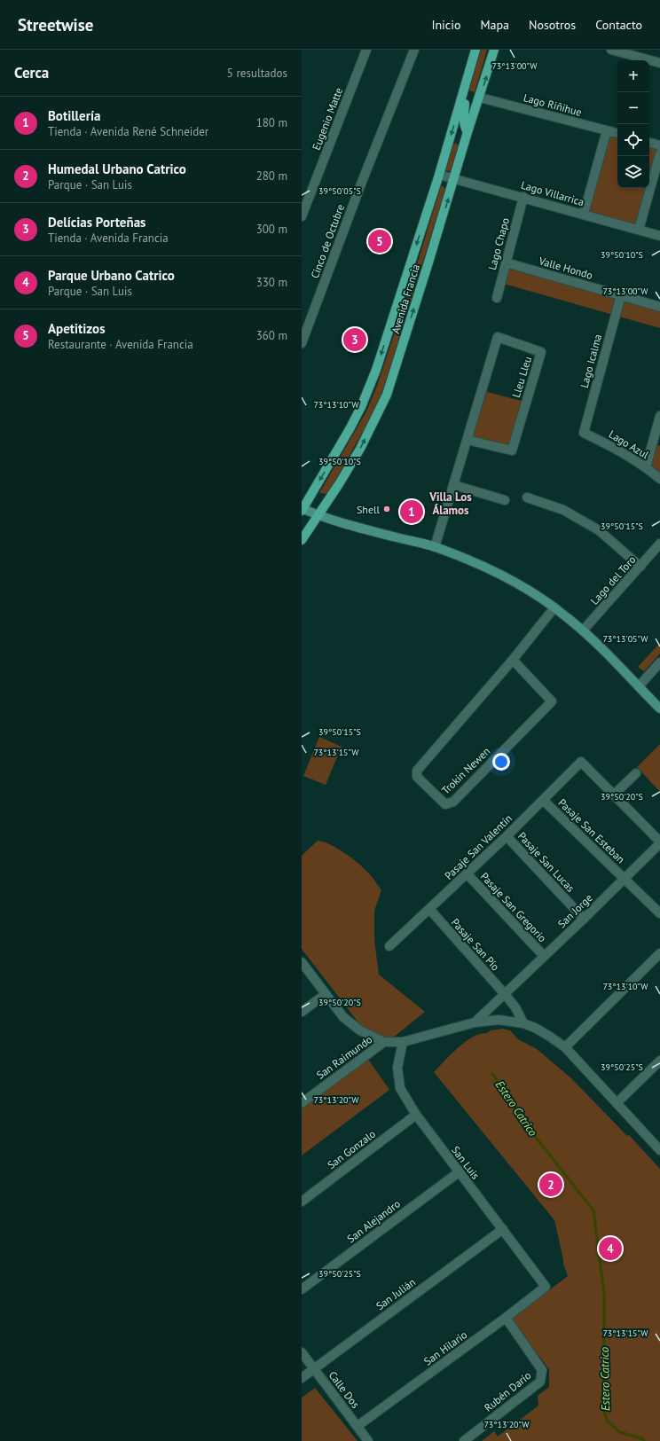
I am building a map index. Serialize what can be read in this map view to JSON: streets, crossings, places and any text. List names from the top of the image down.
{
  "streets": {
    "main road": ["Avenida Francia"],
    "street": [
      "Lago Riñihue",
      "Eugenio Matte",
      "Lago Villarrica",
      "Cinco de Octubre",
      "Lago Chapo",
      "Valle Hondo",
      "Lago Icalma",
      "Lleu Lleu",
      "Lago Azul",
      "Lago del Toro",
      "Trokin Newen",
      "Pasaje San Esteban",
      "Pasaje San Valentín",
      "Pasaje San Lucas",
      "Pasaje San Gregorio",
      "San Jorge",
      "Pasaje San Pío",
      "San Raimundo",
      "San Gonzalo",
      "San Luis",
      "San Alejandro",
      "San Julián",
      "San Hilario",
      "Calle Dos",
      "Rubén Darío"
    ]
  },
  "crossings": [
    ["Lago Riñihue", "Avenida Francia"],
    ["Lago Villarrica", "Lago Chapo"],
    ["Lago Villarrica", "Avenida Francia"],
    ["Lago Chapo", "Valle Hondo"],
    ["Valle Hondo", "Lago Icalma"],
    ["Lago Icalma", "Lago Azul"],
    ["Pasaje San Esteban", "Pasaje San Valentín"],
    ["Pasaje San Esteban", "San Jorge"],
    ["Pasaje San Valentín", "Pasaje San Lucas"],
    ["Pasaje San Valentín", "Pasaje San Gregorio"],
    ["Pasaje San Valentín", "Pasaje San Pío"],
    ["Pasaje San Lucas", "San Jorge"],
    ["Pasaje San Gregorio", "San Jorge"],
    ["San Jorge", "Pasaje San Pío"],
    ["San Gonzalo", "San Luis"],
    ["San Luis", "San Alejandro"],
    ["San Luis", "San Julián"],
    ["San Luis", "San Hilario"],
    ["San Julián", "Calle Dos"],
    ["San Hilario", "Calle Dos"],
    ["San Hilario", "Rubén Darío"]
  ],
  "districts": ["Villa Los Álamos"],
  "water": ["Estero Catrico"],
  "places": ["Shell"],
  "page": {
    "header": "Streetwise",
    "nav": [
      "Inicio",
      "Mapa",
      "Nosotros",
      "Contacto"
    ],
    "heading": ["Cerca", "5 resultados"],
    "map_buttons": ["+", "−"],
    "list": [
      {
        "mark": "1",
        "name": "Botillería",
        "note": "Tienda · Avenida René Schneider",
        "value": "180 m"
      },
      {
        "mark": "2",
        "name": "Humedal Urbano Catrico",
        "note": "Parque · San Luis",
        "value": "280 m"
      },
      {
        "mark": "3",
        "name": "Delícias Porteñas",
        "note": "Tienda · Avenida Francia",
        "value": "300 m"
      },
      {
        "mark": "4",
        "name": "Parque Urbano Catrico",
        "note": "Parque · San Luis",
        "value": "330 m"
      },
      {
        "mark": "5",
        "name": "Apetitizos",
        "note": "Restaurante · Avenida Francia",
        "value": "360 m"
      }
    ],
    "pins": [
      "5",
      "3",
      "1",
      "2",
      "4"
    ]
  },
  "coordinates": [
    "73°13'00\"W",
    "39°50'05\"S",
    "39°50'10\"S",
    "73°13'10\"W",
    "39°50'15\"S",
    "73°13'05\"W",
    "73°13'15\"W",
    "39°50'20\"S",
    "39°50'25\"S",
    "73°13'20\"W"
  ]
}
